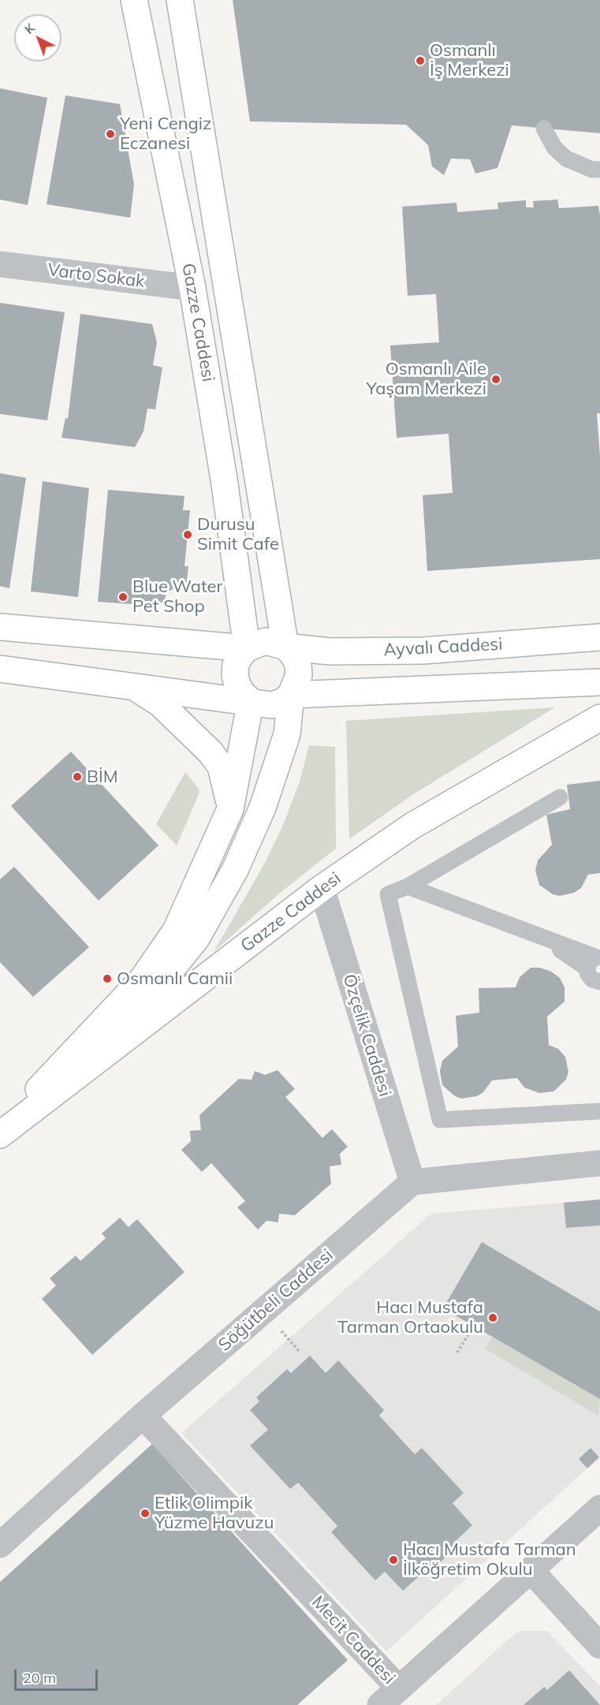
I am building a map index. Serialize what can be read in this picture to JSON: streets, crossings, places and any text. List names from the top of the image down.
{
  "streets": {
    "main road": ["Gazze Caddesi", "Ayvalı Caddesi"],
    "street": [
      "Varto Sokak",
      "Özçelik Caddesi",
      "Söğütbeli Caddesi",
      "Mecit Caddesi"
    ]
  },
  "crossings": [
    ["Varto Sokak", "Gazze Caddesi"],
    ["Gazze Caddesi", "Ayvalı Caddesi"],
    ["Gazze Caddesi", "Özçelik Caddesi"],
    ["Özçelik Caddesi", "Söğütbeli Caddesi"],
    ["Söğütbeli Caddesi", "Mecit Caddesi"]
  ],
  "places": [
    "Osmanlı İş Merkezi",
    "Yeni Cengiz Eczanesi",
    "Osmanlı Aile Yaşam Merkezi",
    "Durusu Simit Cafe",
    "Blue Water Pet Shop",
    "BİM",
    "Osmanlı Camii",
    "Hacı Mustafa Tarman Ortaokulu",
    "Etlik Olimpik Yüzme Havuzu",
    "Hacı Mustafa Tarman İlköğretim Okulu"
  ],
  "scale_bar": "20 m",
  "north": "top left"
}
